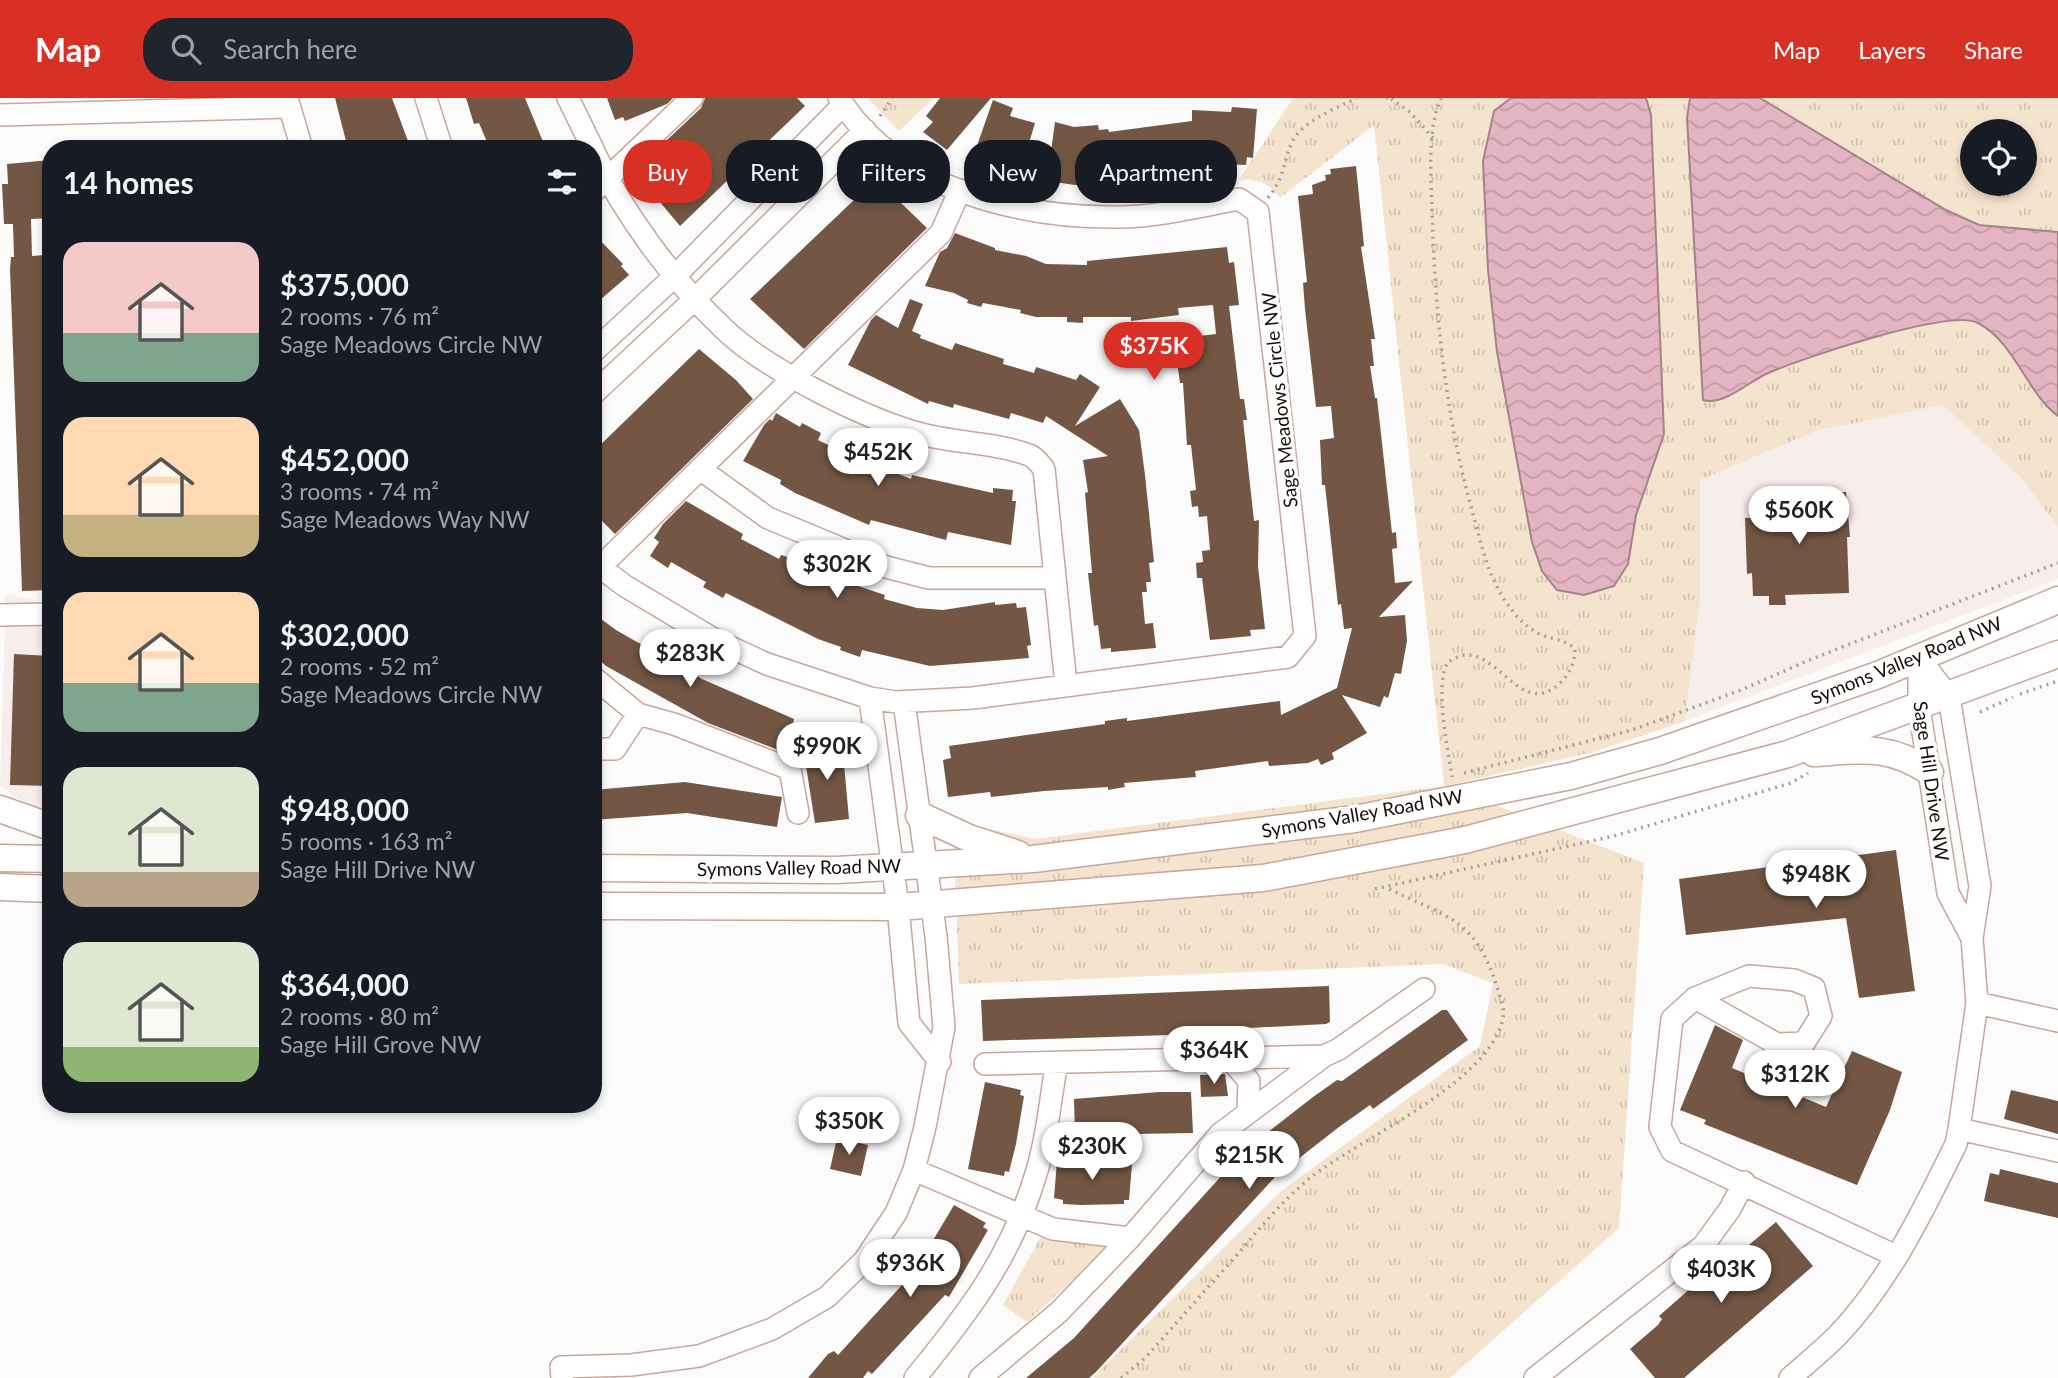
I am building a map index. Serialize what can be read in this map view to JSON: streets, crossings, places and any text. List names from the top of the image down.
{
  "streets": {
    "main road": ["Symons Valley Road NW"],
    "street": ["Sage Meadows Circle NW", "Sage Hill Drive NW"]
  },
  "crossings": [
    ["Symons Valley Road NW", "Sage Hill Drive NW"]
  ],
  "page": {
    "header": "Map",
    "search": "Search here",
    "nav": ["Map", "Layers", "Share"],
    "chip": [
      "Buy",
      "Rent",
      "Filters",
      "New",
      "Apartment"
    ],
    "heading": "14 homes",
    "list": [
      {
        "name": "$375,000",
        "note": "2 rooms · 76 m² · Sage Meadows Circle NW"
      },
      {
        "name": "$452,000",
        "note": "3 rooms · 74 m² · Sage Meadows Way NW"
      },
      {
        "name": "$302,000",
        "note": "2 rooms · 52 m² · Sage Meadows Circle NW"
      },
      {
        "name": "$948,000",
        "note": "5 rooms · 163 m² · Sage Hill Drive NW"
      },
      {
        "name": "$364,000",
        "note": "2 rooms · 80 m² · Sage Hill Grove NW"
      }
    ],
    "price": [
      "$375K",
      "$452K",
      "$560K",
      "$302K",
      "$283K",
      "$990K",
      "$948K",
      "$364K",
      "$312K",
      "$350K",
      "$230K",
      "$215K",
      "$936K",
      "$403K"
    ]
  }
}
